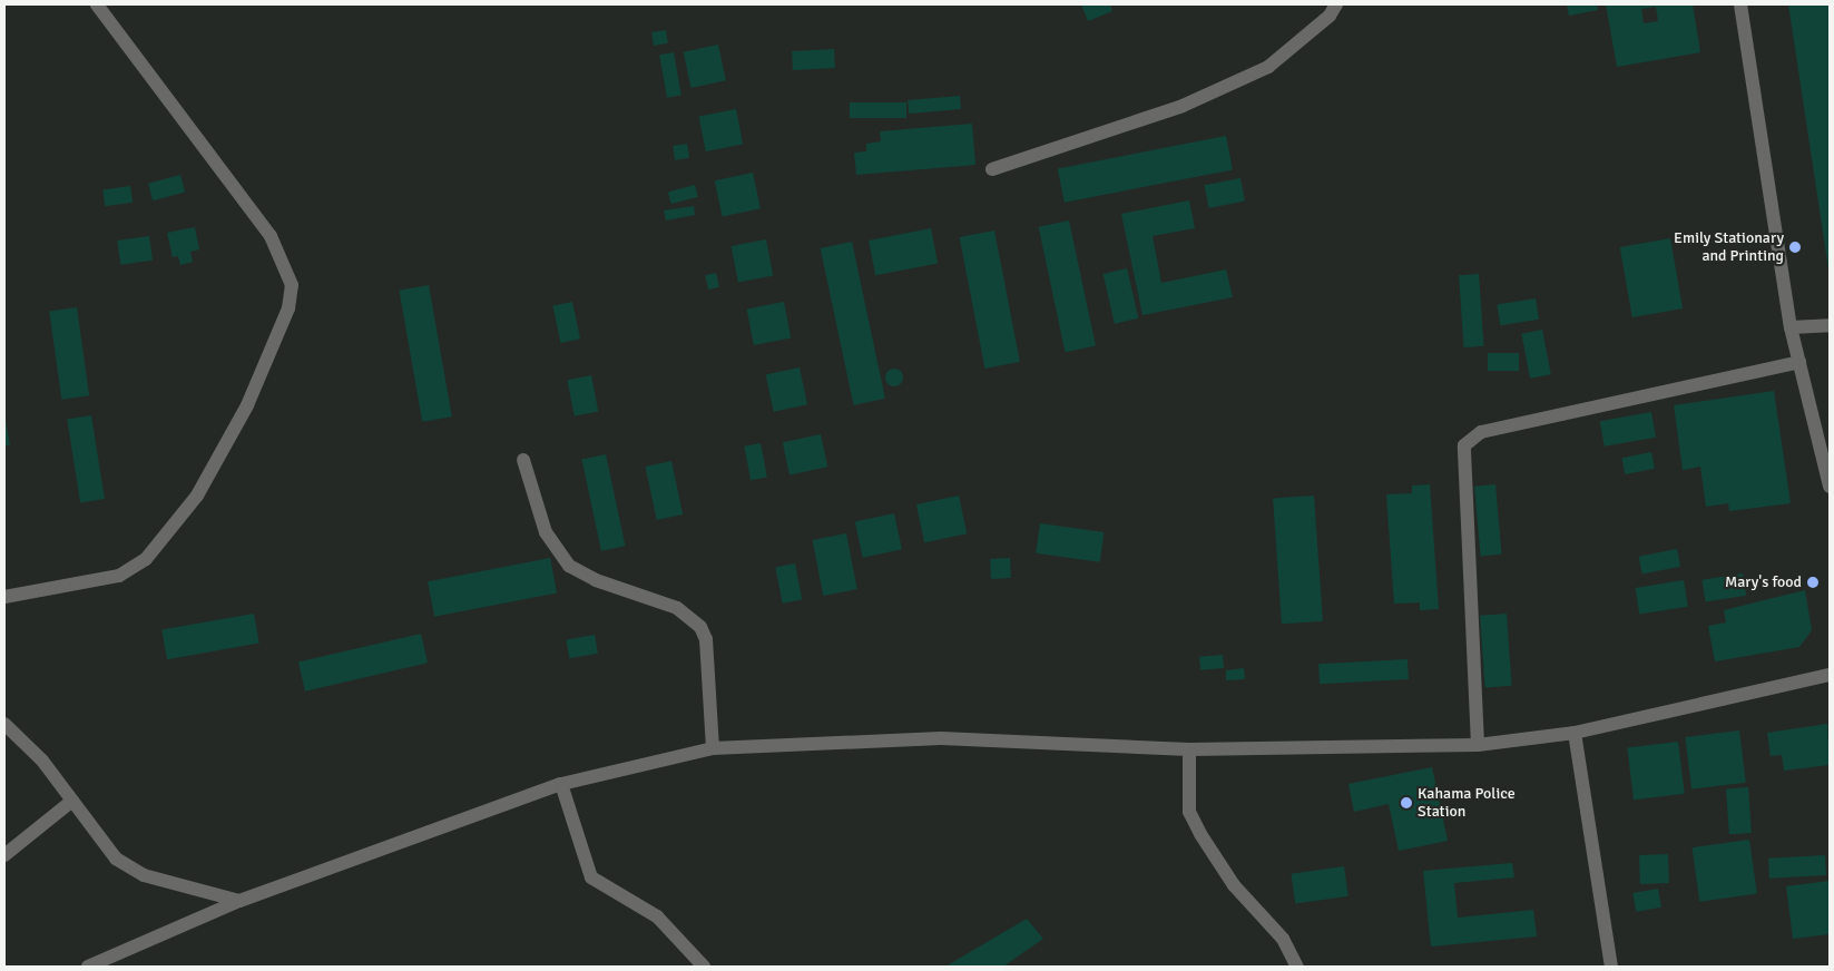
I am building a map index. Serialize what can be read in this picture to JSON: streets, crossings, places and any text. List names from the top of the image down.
{
  "places": ["Emily Stationary and Printing", "Mary's food", "Kahama Police Station"]
}
